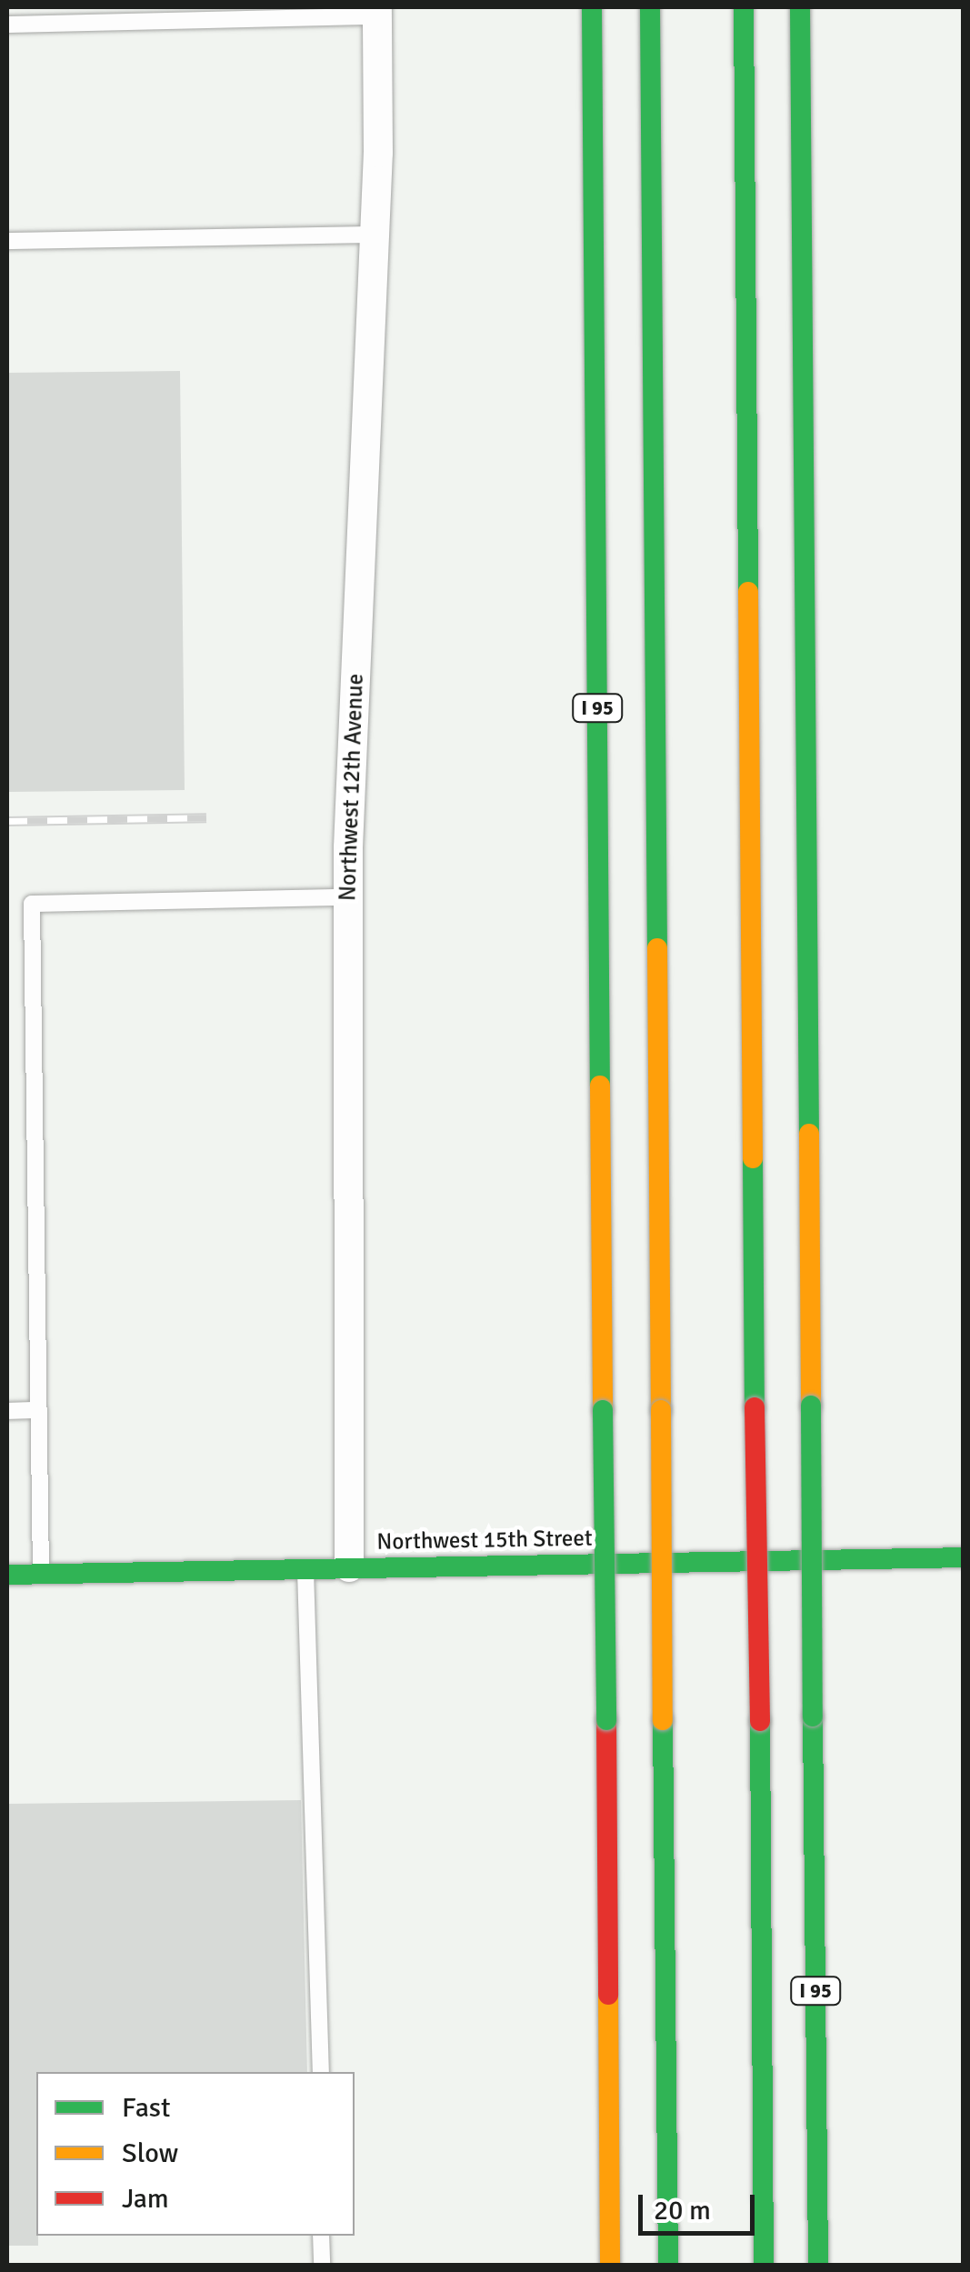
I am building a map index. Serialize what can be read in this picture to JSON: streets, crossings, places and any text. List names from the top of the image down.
{
  "streets": {
    "main road": ["I 95", "Northwest 15th Street"],
    "street": ["Northwest 12th Avenue"]
  },
  "crossings": [
    ["Northwest 12th Avenue", "Northwest 15th Street"]
  ],
  "legend": ["Fast", "Slow", "Jam"],
  "scale_bar": "20 m"
}
